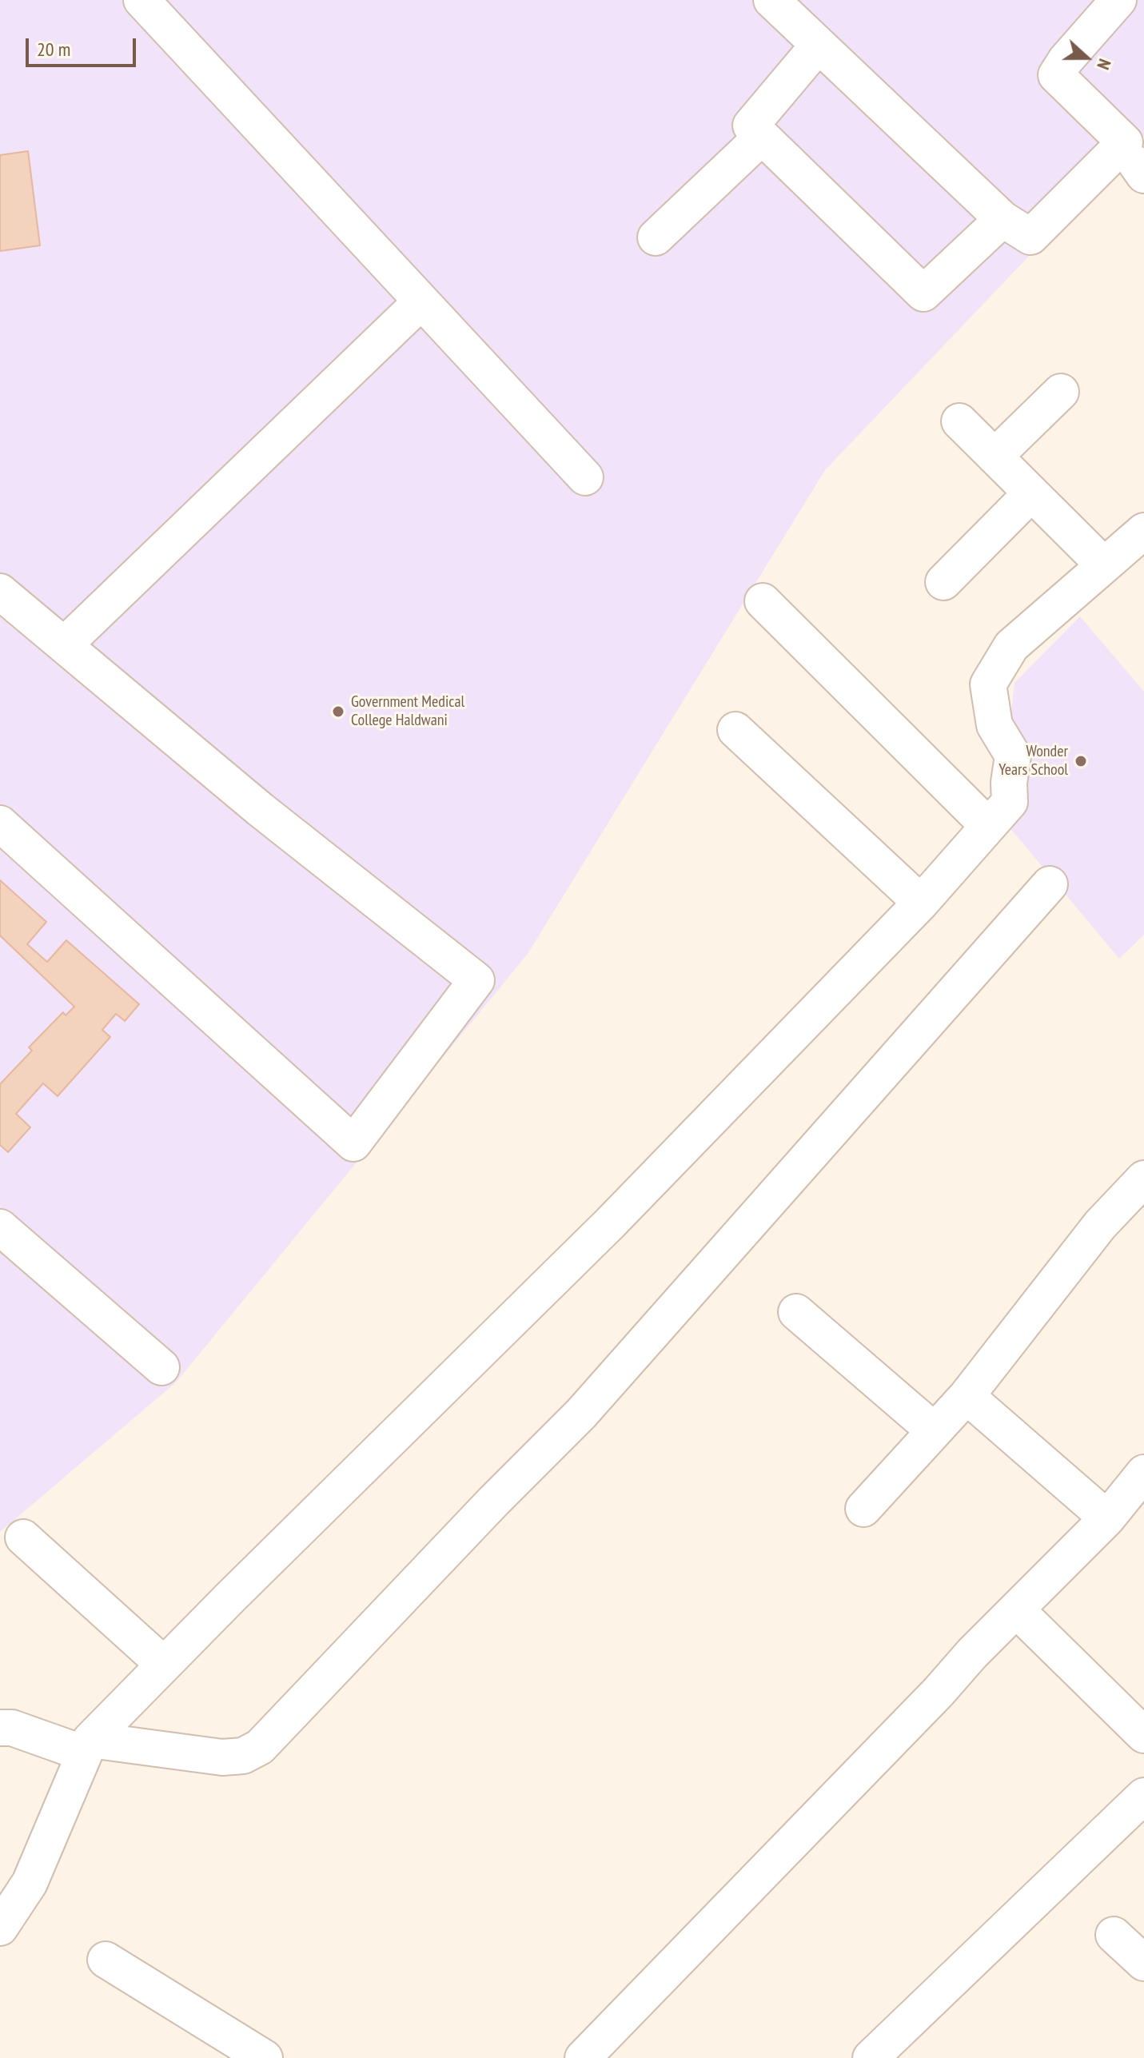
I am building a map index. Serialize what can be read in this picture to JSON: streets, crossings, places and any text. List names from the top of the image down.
{
  "places": ["Government Medical College Haldwani", "Wonder Years School"],
  "scale_bar": "20 m",
  "north": "right"
}
